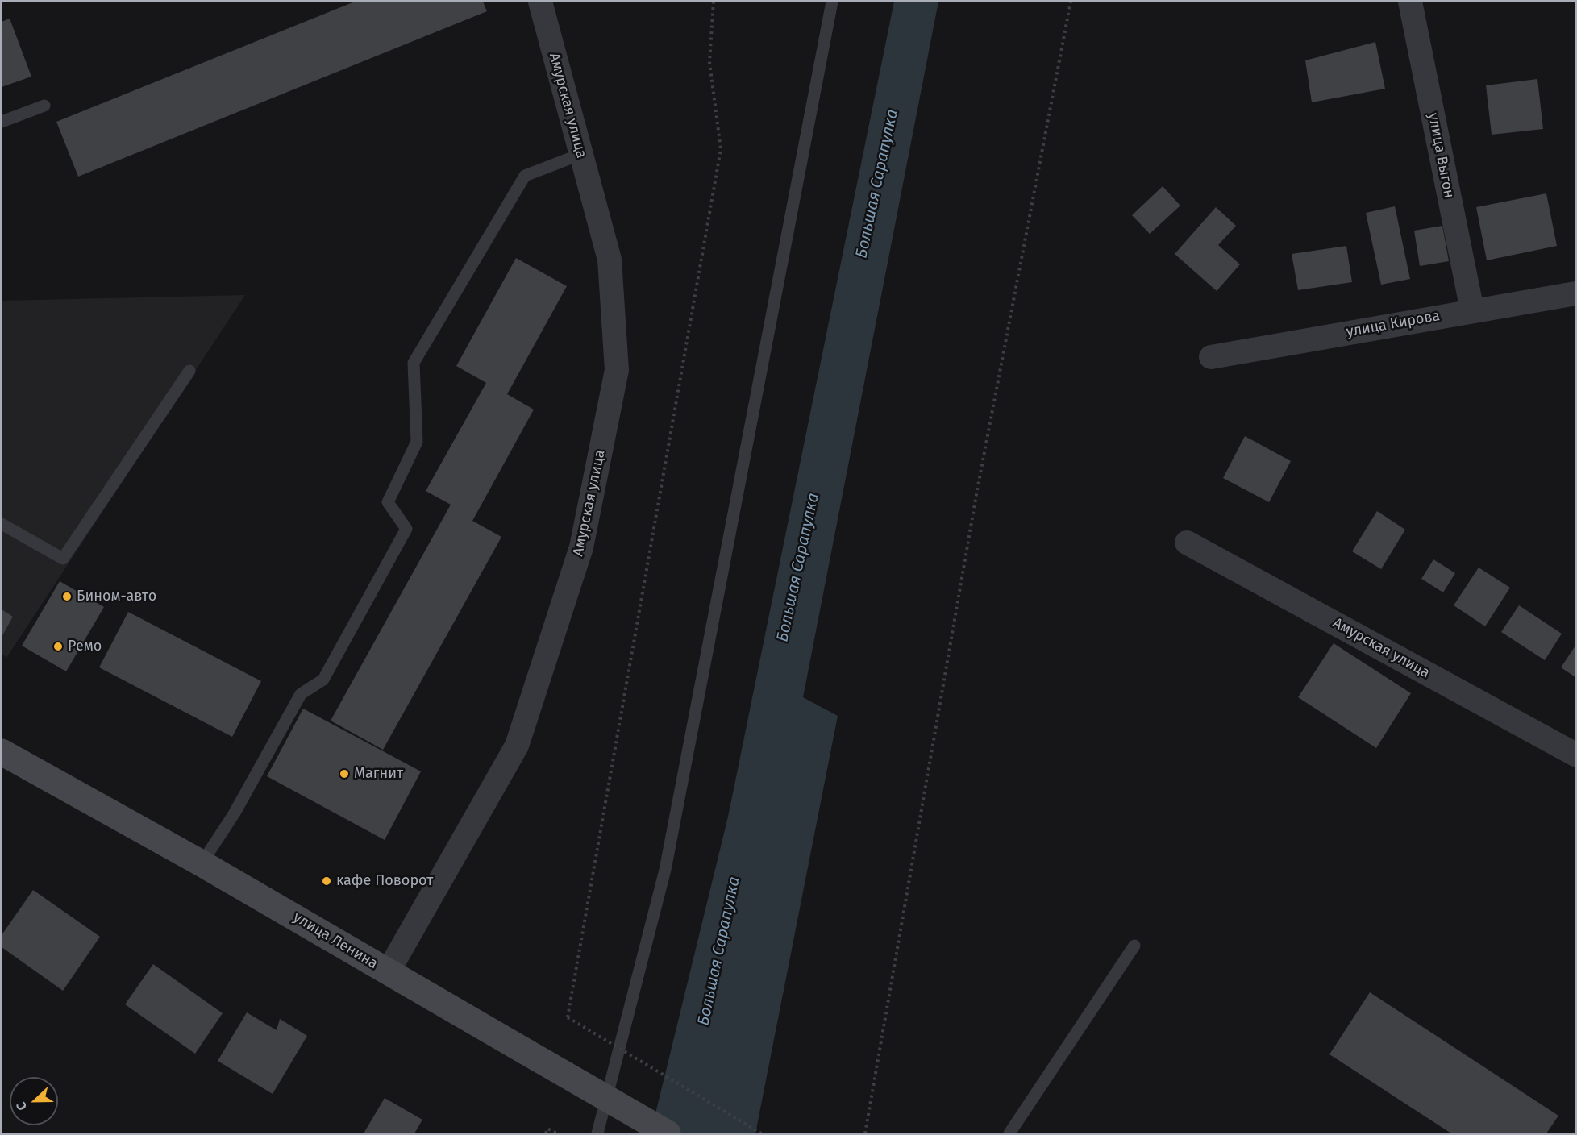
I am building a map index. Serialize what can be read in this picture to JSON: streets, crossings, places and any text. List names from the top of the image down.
{
  "streets": {
    "main road": ["улица Ленина"],
    "street": ["Амурская улица", "улица Выгон", "улица Кирова"]
  },
  "crossings": [
    ["Амурская улица", "улица Ленина"],
    ["улица Выгон", "улица Кирова"]
  ],
  "water": ["Большая Сарапулка"],
  "places": [
    "Бином-авто",
    "Ремо",
    "Магнит",
    "кафе Поворот"
  ],
  "north": "left"
}
